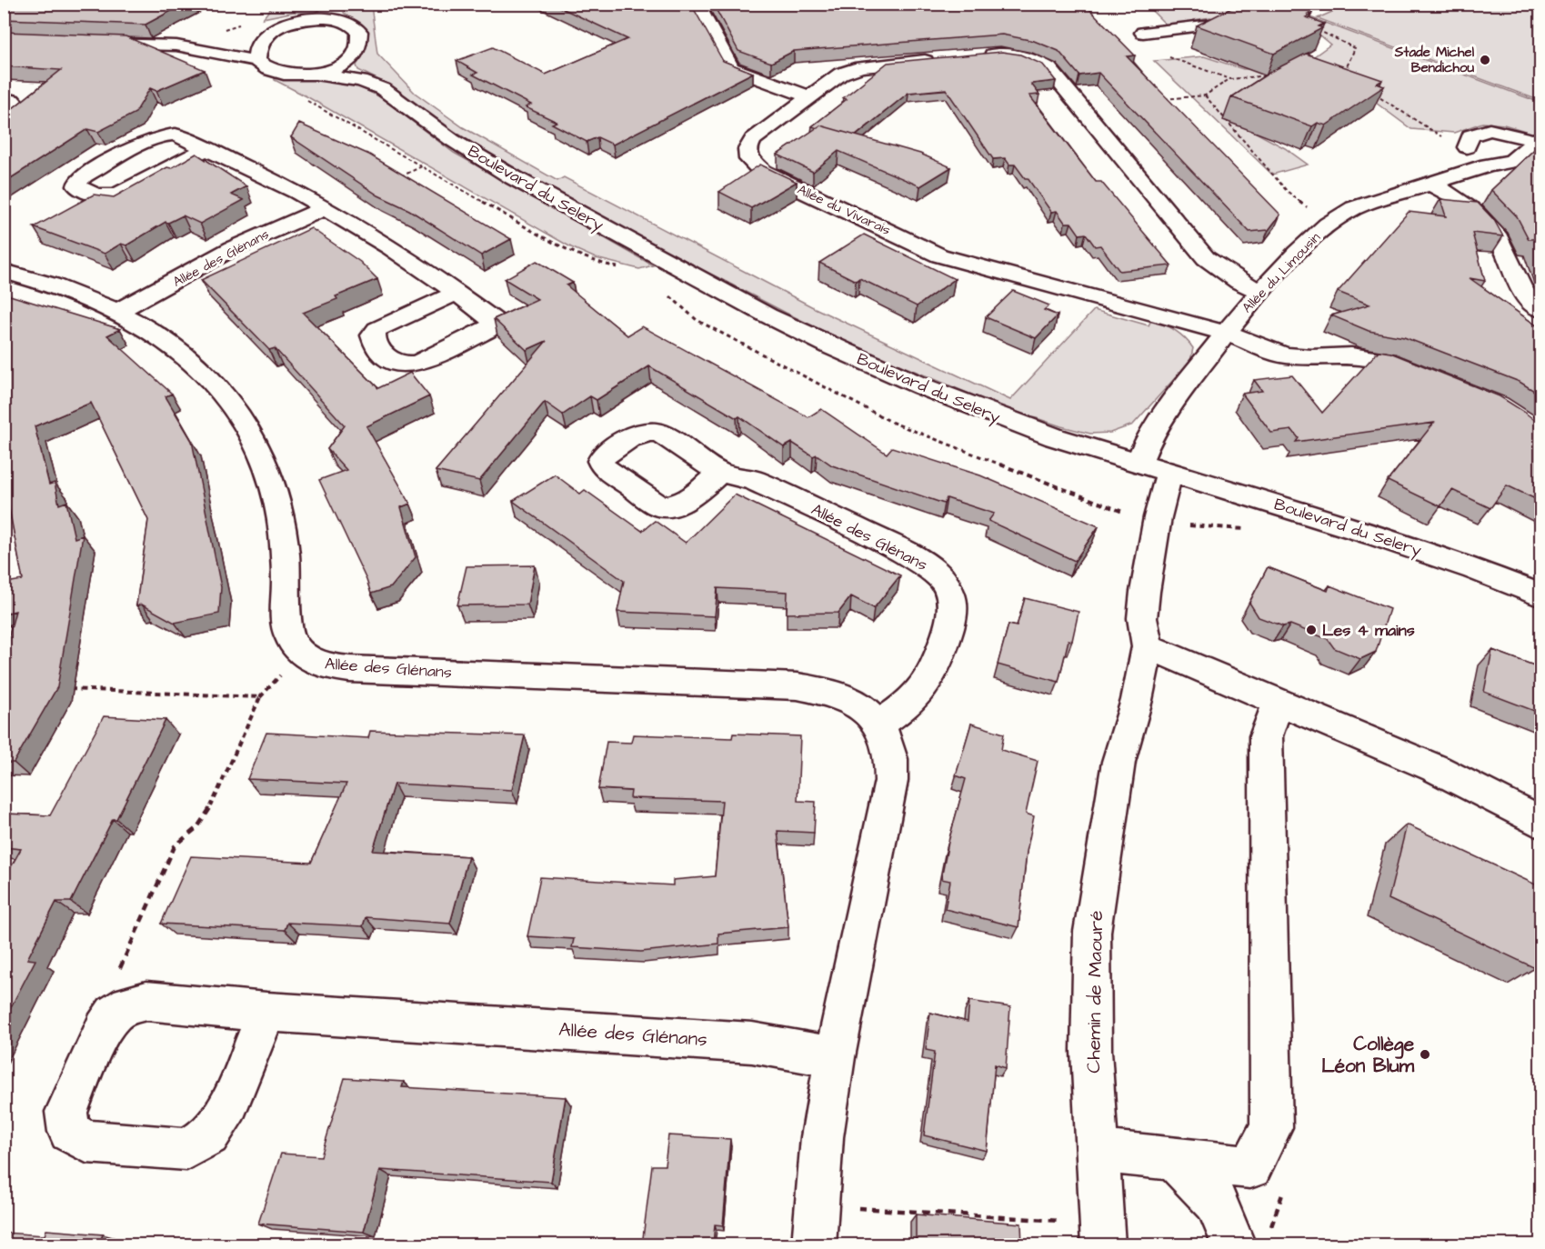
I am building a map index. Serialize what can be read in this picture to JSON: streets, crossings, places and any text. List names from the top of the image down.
{
  "streets": {
    "street": [
      "Boulevard du Selery",
      "Allée du Vivarais",
      "Allée des Glénans",
      "Allée du Limousin",
      "Chemin de Maouré"
    ]
  },
  "crossings": [
    ["Boulevard du Selery", "Allée du Limousin"],
    ["Boulevard du Selery", "Chemin de Maouré"],
    ["Allée du Vivarais", "Allée du Limousin"]
  ],
  "places": ["Stade Michel Bendichou", "Les 4 mains", "Collège Léon Blum"]
}
